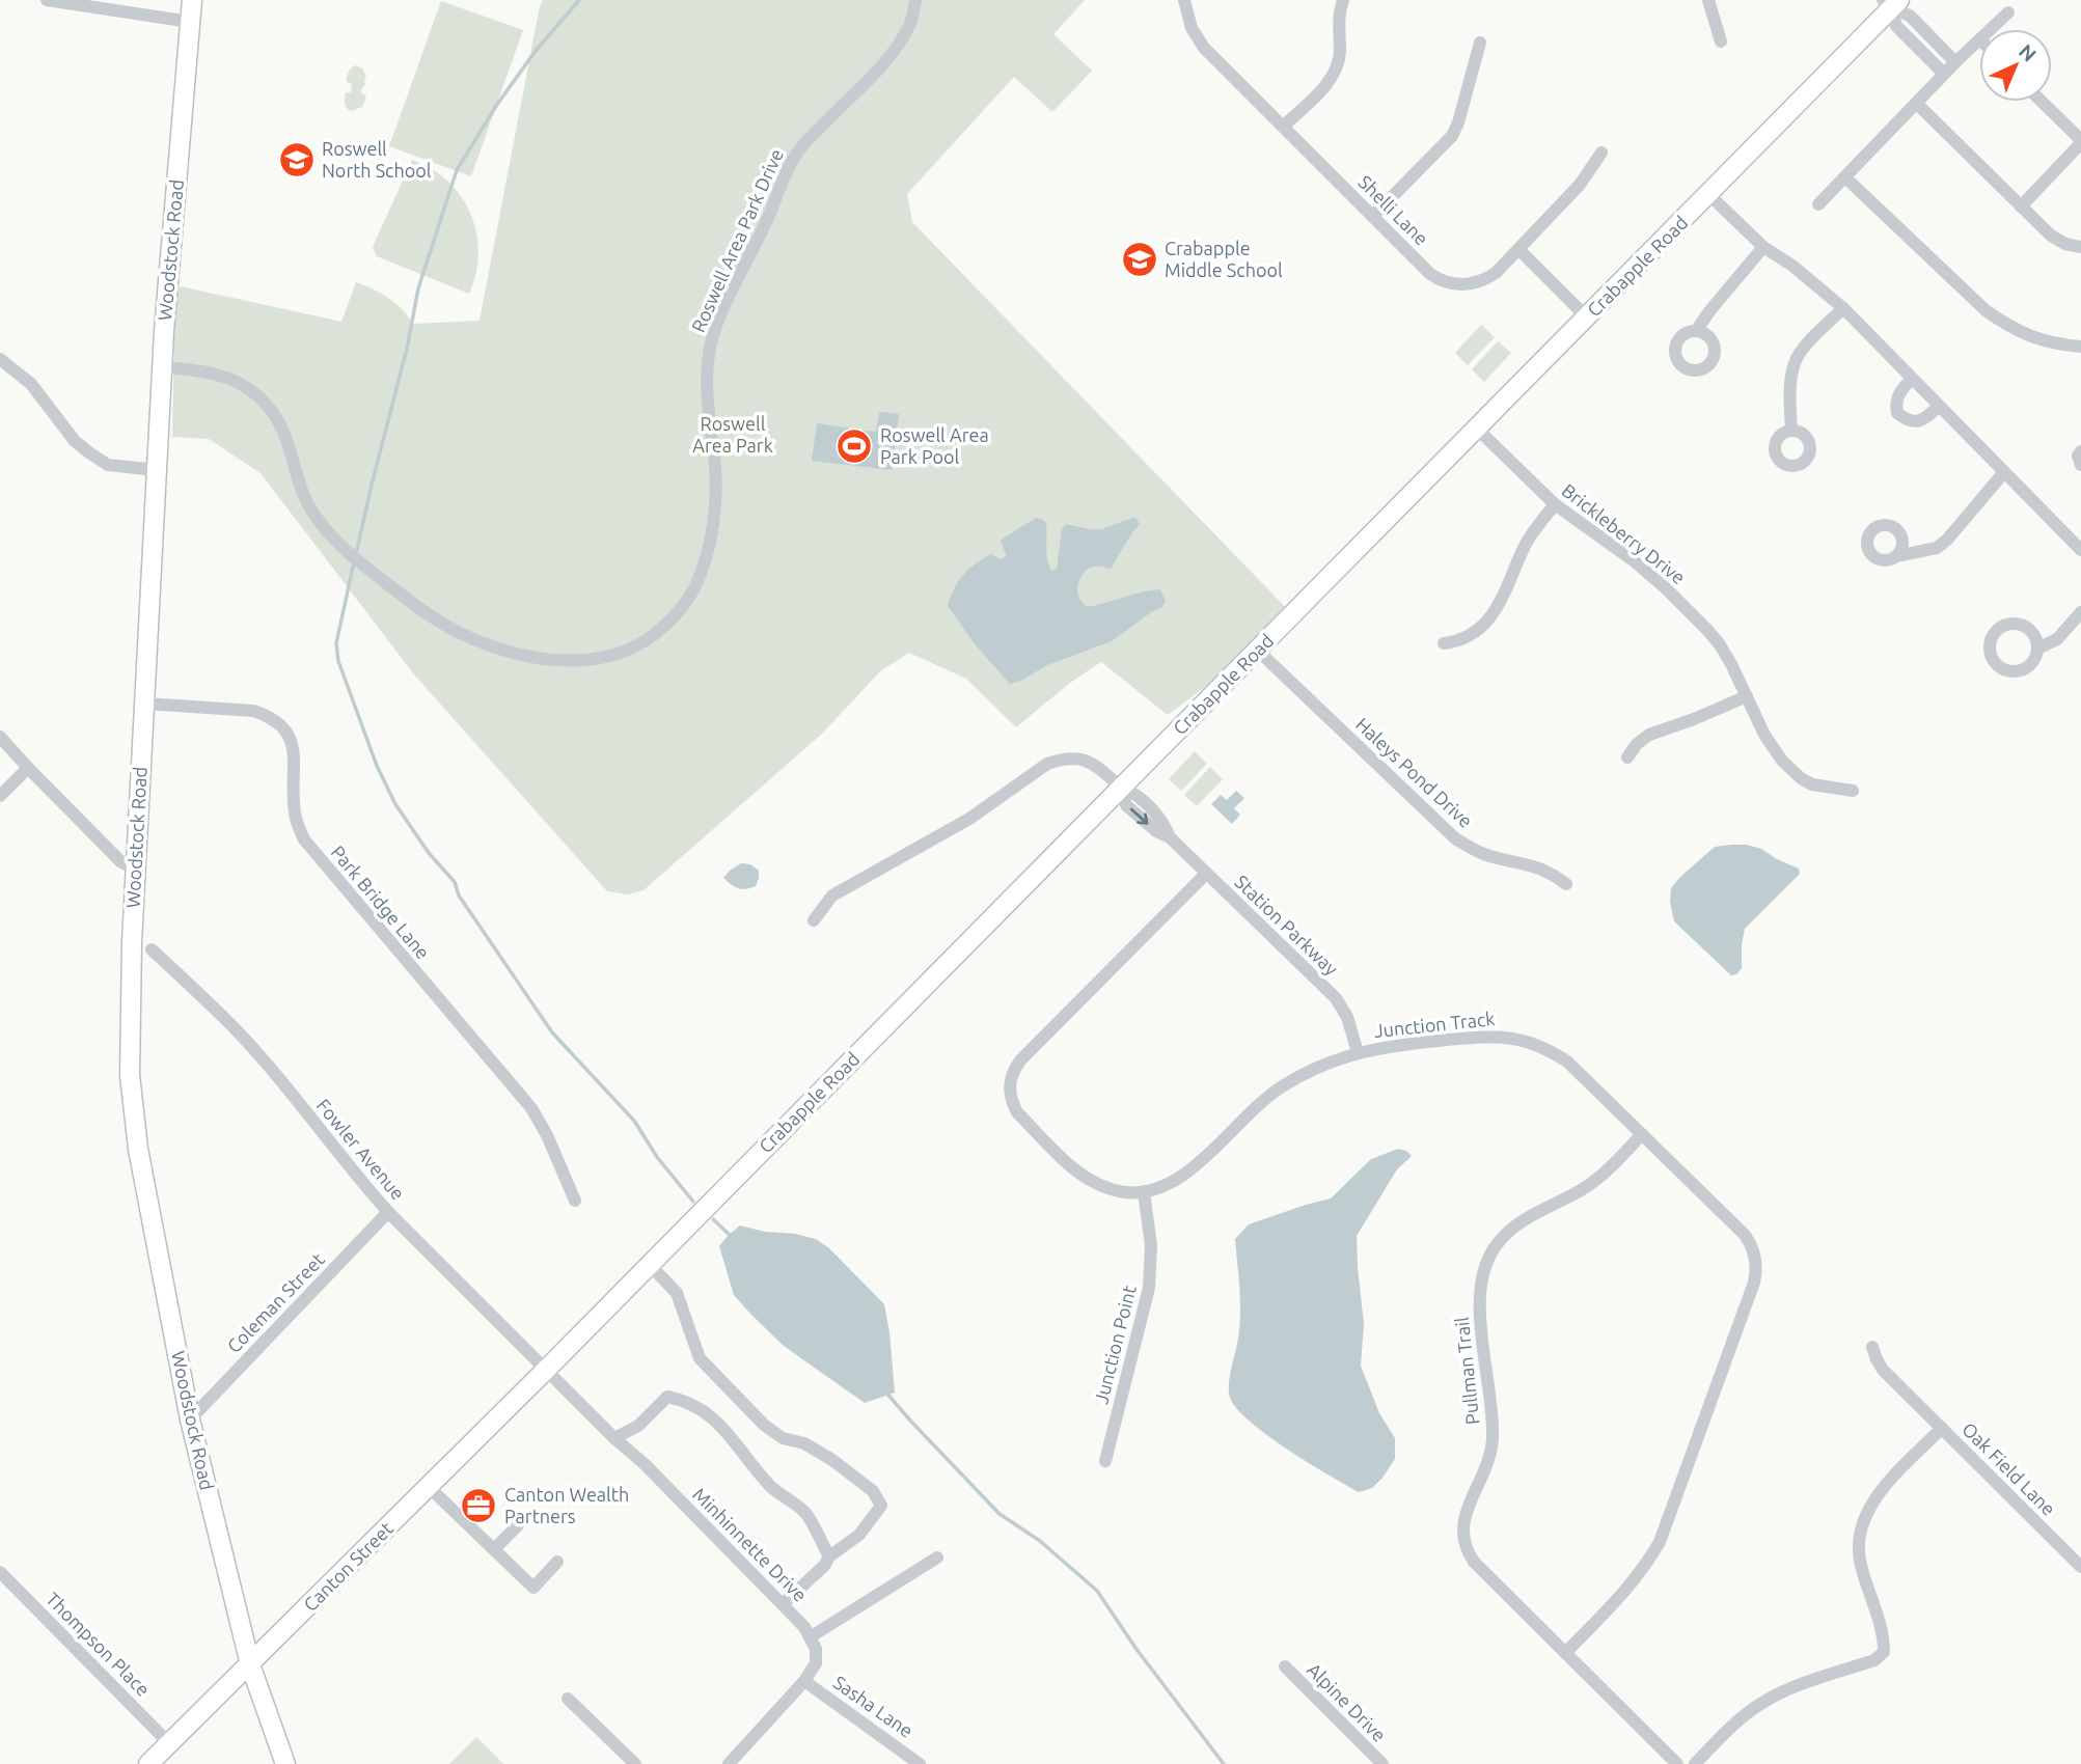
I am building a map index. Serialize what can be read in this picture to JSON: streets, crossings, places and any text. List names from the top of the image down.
{
  "streets": {
    "street": [
      "Shelli Lane",
      "Roswell Area Park Drive",
      "Woodstock Road",
      "Crabapple Road",
      "Brickleberry Drive",
      "Haleys Pond Drive",
      "Park Bridge Lane",
      "Station Parkway",
      "Junction Track",
      "Fowler Avenue",
      "Coleman Street",
      "Junction Point",
      "Pullman Trail",
      "Oak Field Lane",
      "Minhinnette Drive",
      "Canton Street",
      "Thompson Place",
      "Alpine Drive",
      "Sasha Lane"
    ]
  },
  "crossings": [
    ["Roswell Area Park Drive", "Woodstock Road"],
    ["Woodstock Road", "Park Bridge Lane"],
    ["Woodstock Road", "Coleman Street"],
    ["Woodstock Road", "Canton Street"],
    ["Crabapple Road", "Brickleberry Drive"],
    ["Crabapple Road", "Haleys Pond Drive"],
    ["Crabapple Road", "Station Parkway"],
    ["Crabapple Road", "Fowler Avenue"],
    ["Crabapple Road", "Minhinnette Drive"],
    ["Crabapple Road", "Canton Street"],
    ["Station Parkway", "Junction Track"],
    ["Junction Track", "Junction Point"],
    ["Junction Track", "Pullman Trail"],
    ["Fowler Avenue", "Coleman Street"],
    ["Fowler Avenue", "Minhinnette Drive"],
    ["Fowler Avenue", "Canton Street"],
    ["Minhinnette Drive", "Canton Street"],
    ["Canton Street", "Thompson Place"]
  ],
  "parks": ["Roswell Area Park"],
  "places": {
    "school or university": ["Roswell North School", "Crabapple Middle School"],
    "sports": ["Roswell Area Park Pool"],
    "office": ["Canton Wealth Partners"]
  },
  "north": "top right"
}
